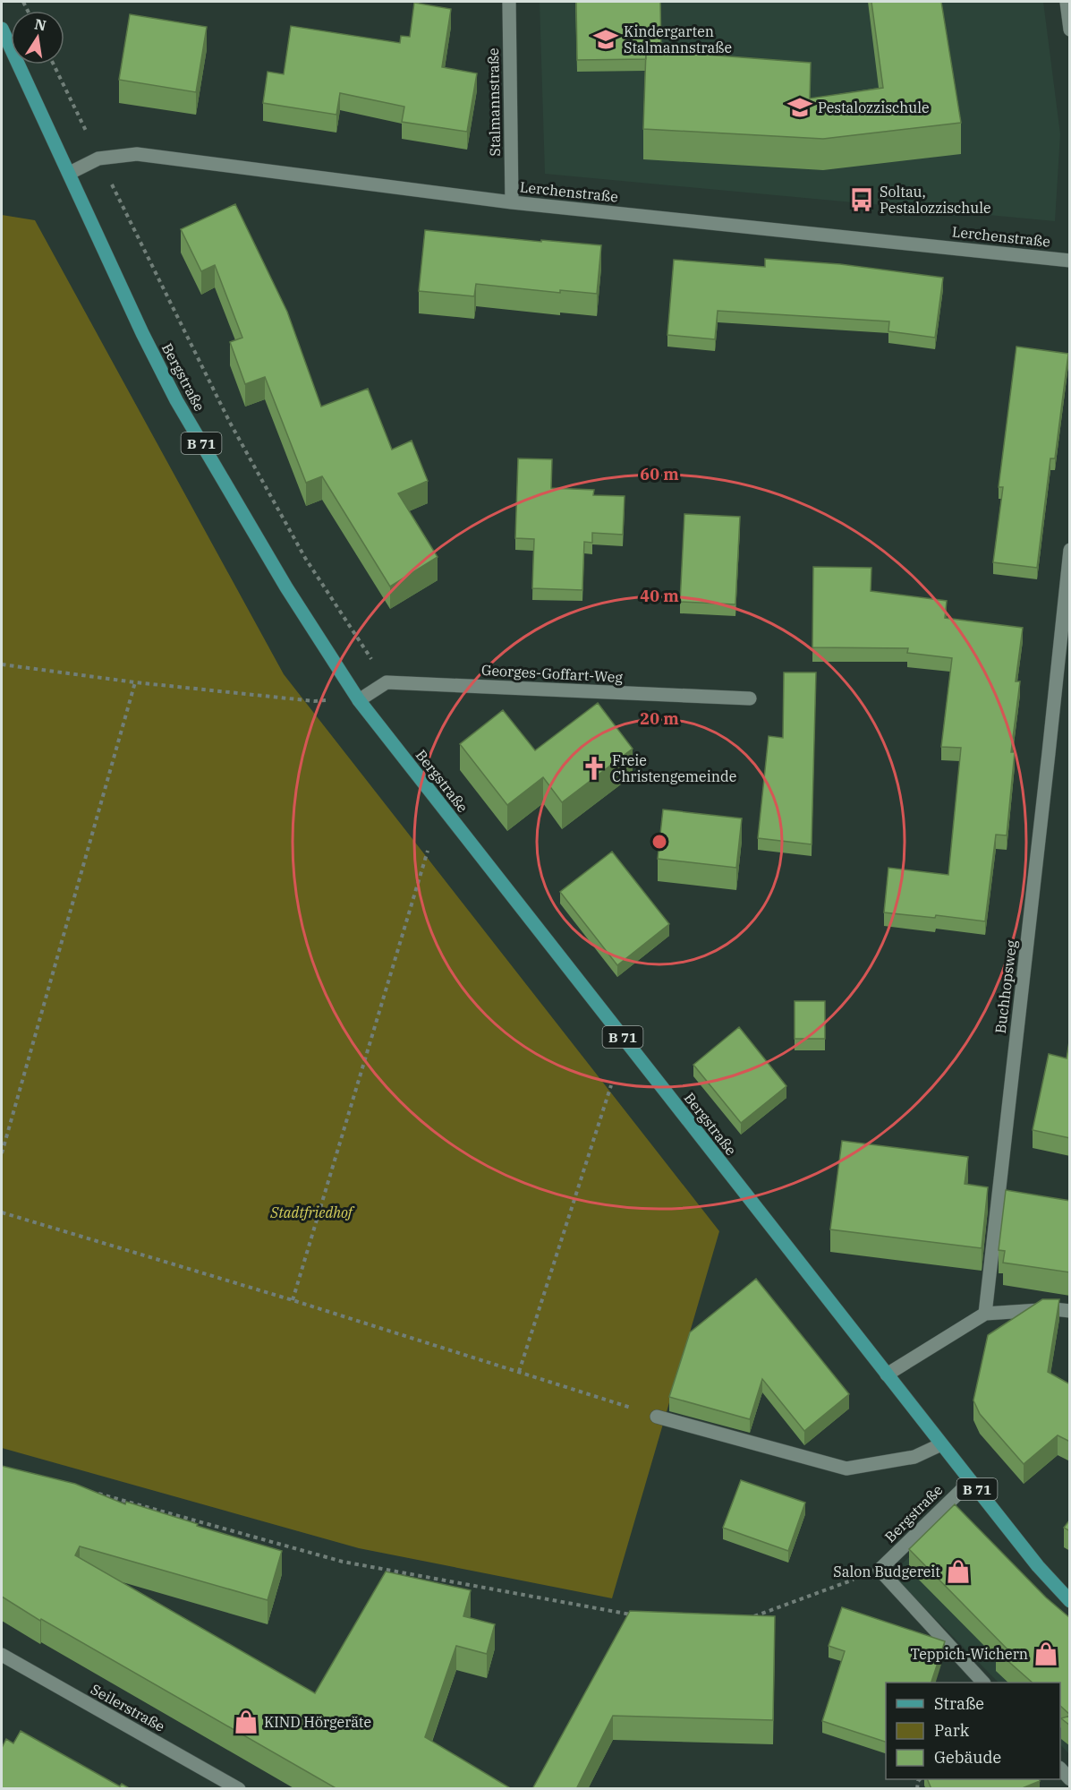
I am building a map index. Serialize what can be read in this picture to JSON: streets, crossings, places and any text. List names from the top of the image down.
{
  "streets": {
    "main road": ["Bergstraße", "B 71"],
    "street": [
      "Stalmannstraße",
      "Lerchenstraße",
      "Georges-Goffart-Weg",
      "Buchhopsweg",
      "Seilerstraße"
    ]
  },
  "crossings": [
    ["Stalmannstraße", "Lerchenstraße"],
    ["Lerchenstraße", "Bergstraße"]
  ],
  "parks": ["Stadtfriedhof"],
  "places": {
    "school or university": ["Kindergarten Stalmannstraße", "Pestalozzischule"],
    "bus stop": ["Soltau, Pestalozzischule"],
    "church": ["Freie Christengemeinde"],
    "shop": ["Salon Budgereit", "Teppich-Wichern", "KIND Hörgeräte"]
  },
  "legend": ["Straße", "Park", "Gebäude"],
  "north": "top",
  "rings": ["60 m", "40 m", "20 m"]
}
